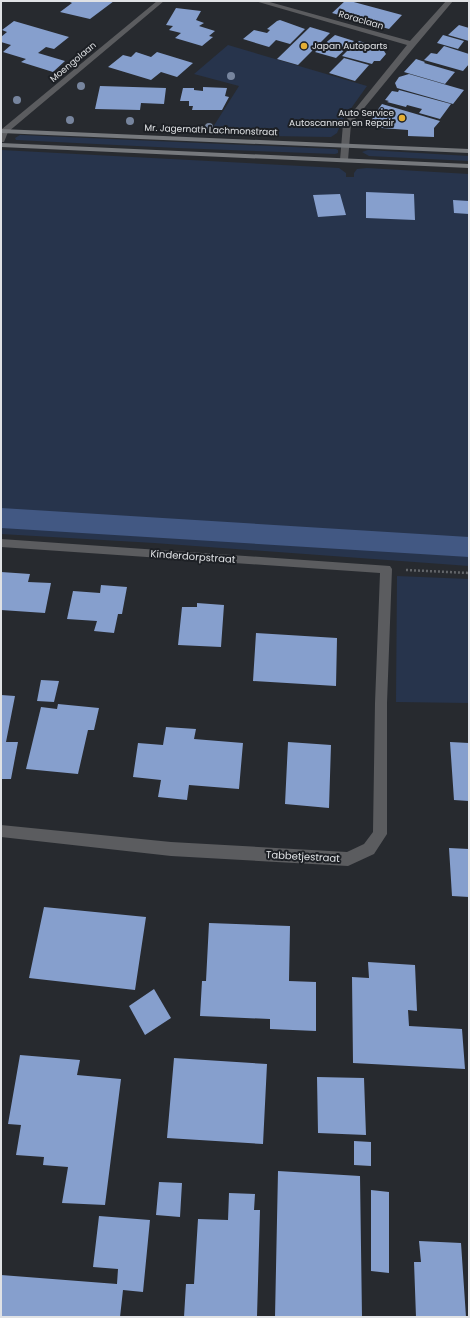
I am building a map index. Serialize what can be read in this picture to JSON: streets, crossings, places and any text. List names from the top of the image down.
{
  "streets": {
    "main road": ["Mr. Jagernath Lachmonstraat"],
    "street": [
      "Roraclaan",
      "Moengolaan",
      "Kinderdorpstraat",
      "Tabbetjestraat"
    ]
  },
  "crossings": [
    ["Moengolaan", "Mr. Jagernath Lachmonstraat"],
    ["Kinderdorpstraat", "Tabbetjestraat"]
  ],
  "places": ["Japan Autoparts", "Auto Service Autoscannen en Repair"]
}
